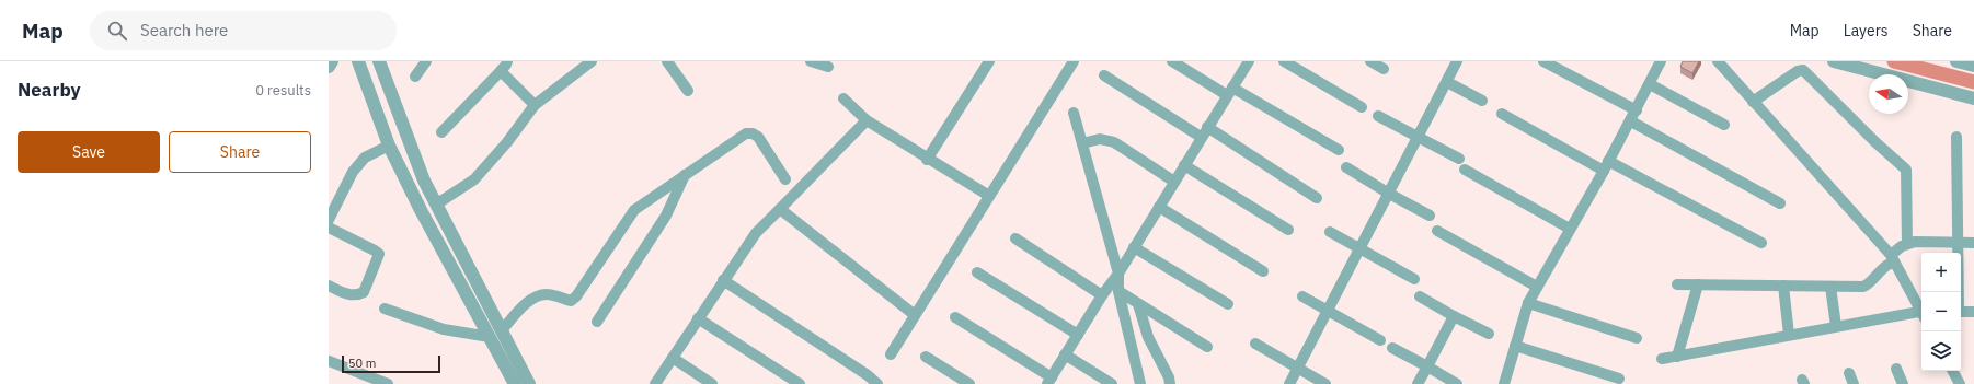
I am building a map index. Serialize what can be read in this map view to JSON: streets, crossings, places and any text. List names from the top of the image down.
{
  "scale_bar": "50 m",
  "north": "left",
  "page": {
    "header": "Map",
    "search": "Search here",
    "nav": ["Map", "Layers", "Share"],
    "heading": ["Nearby", "0 results"],
    "buttons": ["Save", "Share"],
    "map_buttons": ["+", "−"],
    "scale": "50 m"
  }
}
